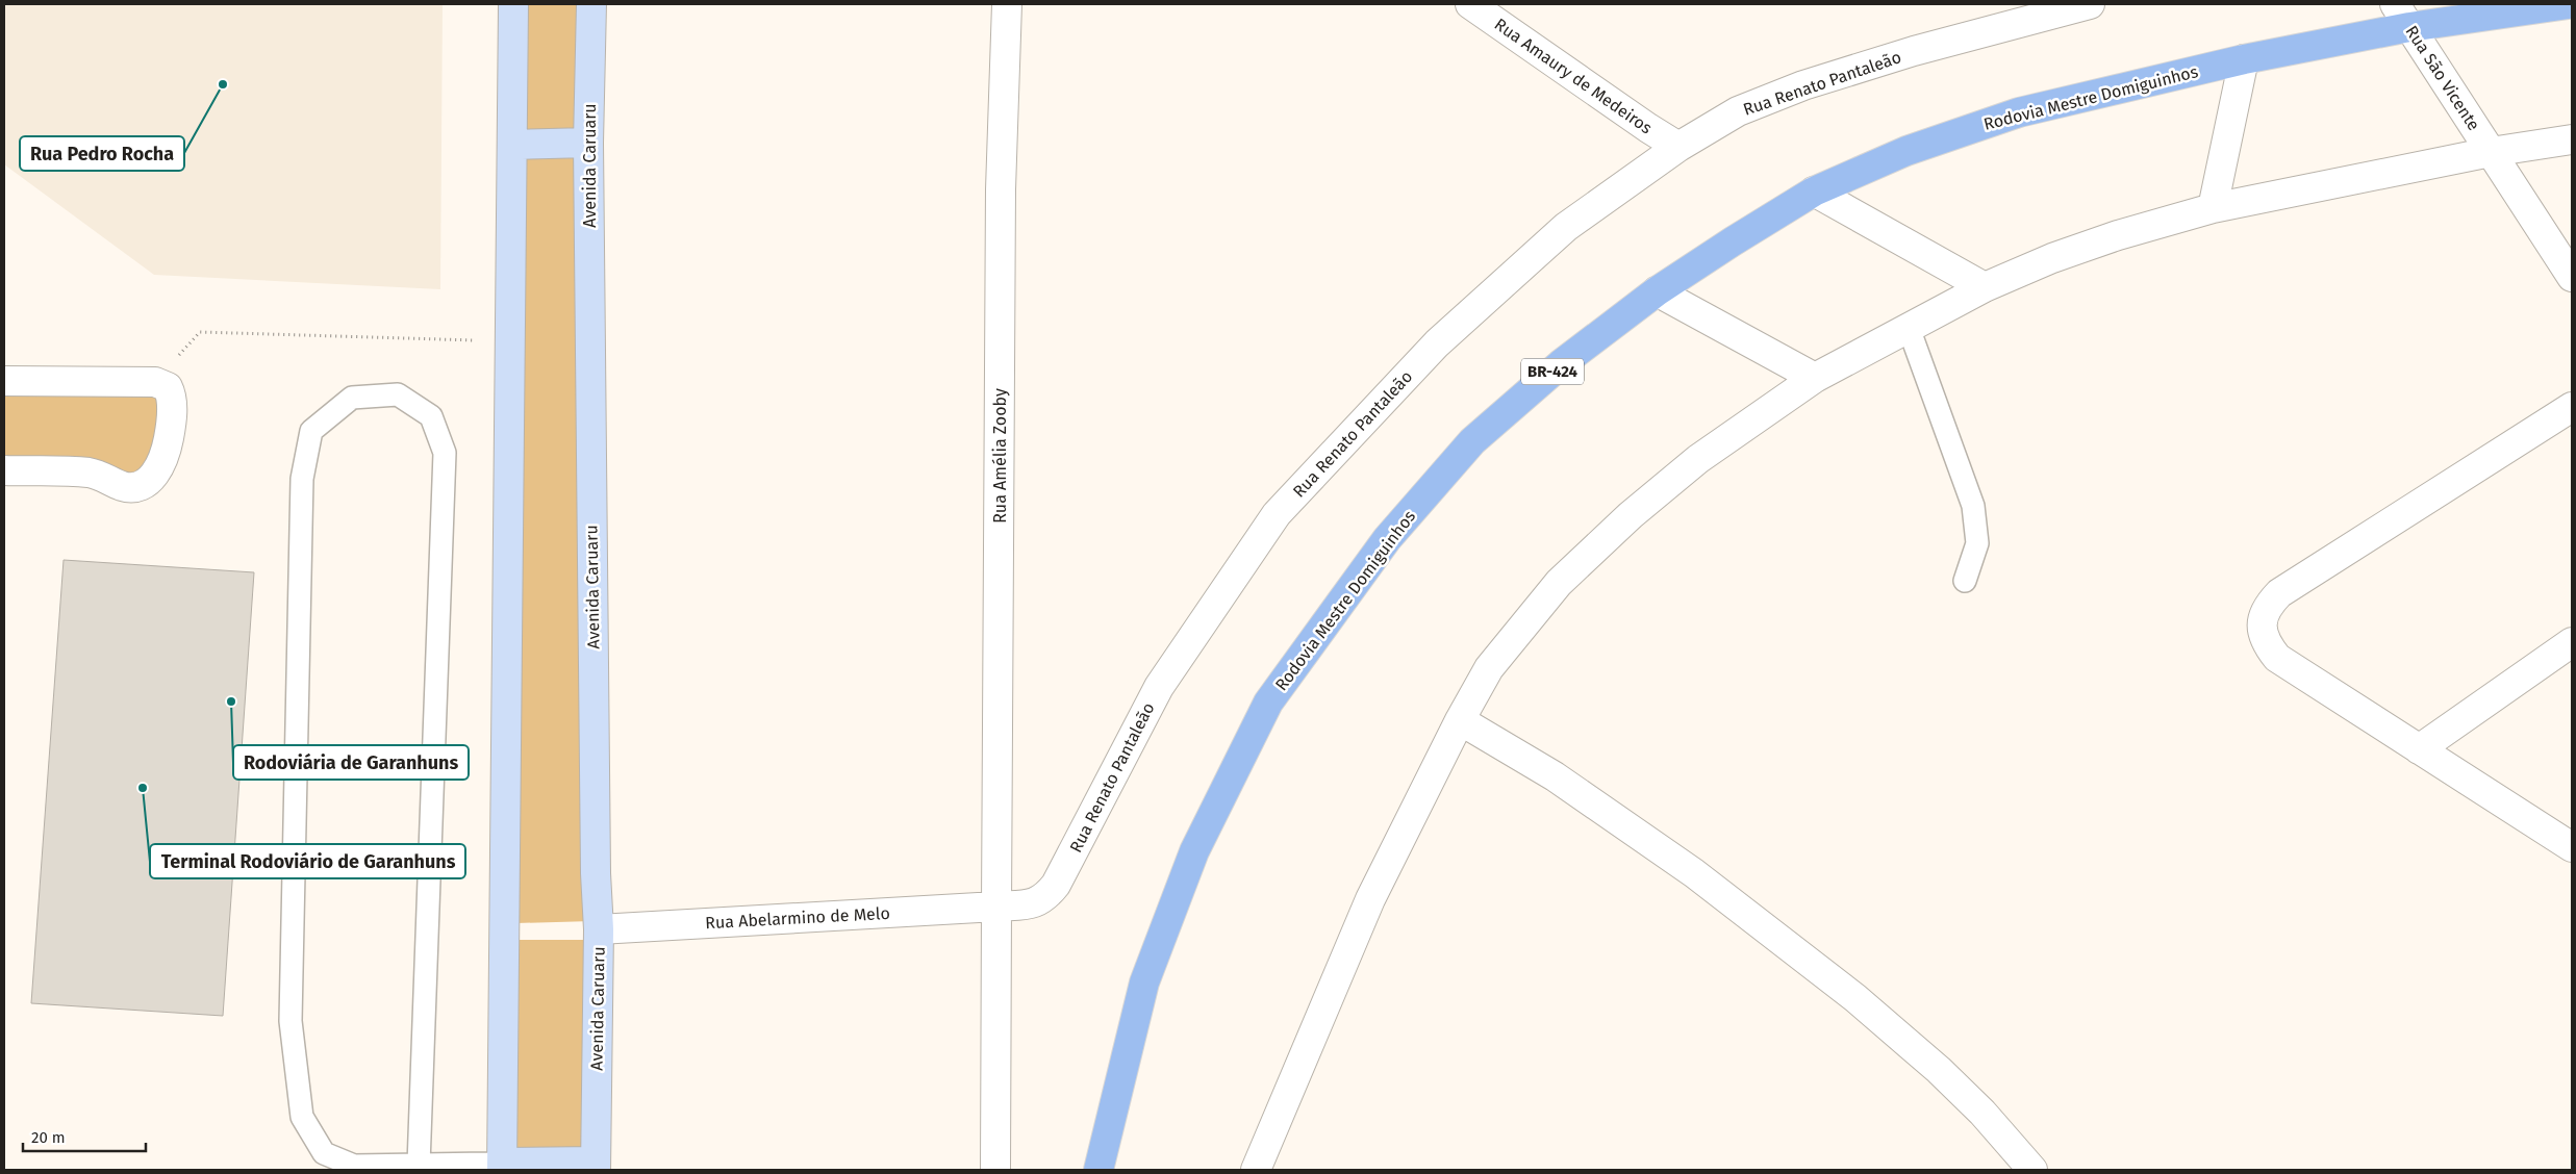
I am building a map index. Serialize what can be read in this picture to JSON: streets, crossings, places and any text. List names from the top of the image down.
{
  "streets": {
    "main road": ["Rodovia Mestre Domiguinhos", "Avenida Caruaru", "BR-424"],
    "street": [
      "Rua Amaury de Medeiros",
      "Rua São Vicente",
      "Rua Renato Pantaleão",
      "Rua Amélia Zooby",
      "Rua Abelarmino de Melo"
    ]
  },
  "crossings": [
    ["Rua Amaury de Medeiros", "Rua Renato Pantaleão"],
    ["Rua São Vicente", "Rodovia Mestre Domiguinhos"],
    ["Rua Renato Pantaleão", "Rua Amélia Zooby"],
    ["Rua Renato Pantaleão", "Rua Abelarmino de Melo"],
    ["Avenida Caruaru", "Rua Abelarmino de Melo"],
    ["Rua Amélia Zooby", "Rua Abelarmino de Melo"]
  ],
  "places": ["Rua Pedro Rocha", "Rodoviária de Garanhuns", "Terminal Rodoviário de Garanhuns"],
  "scale_bar": "20 m"
}
